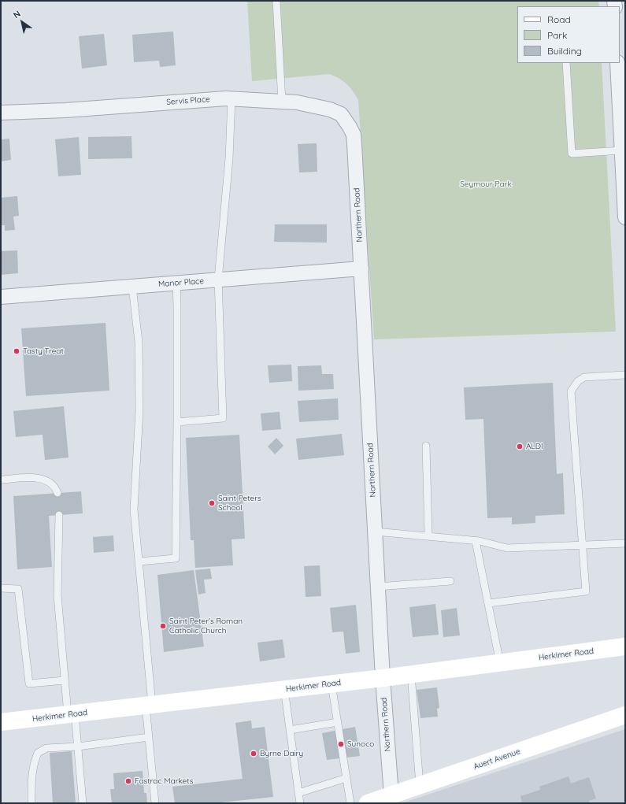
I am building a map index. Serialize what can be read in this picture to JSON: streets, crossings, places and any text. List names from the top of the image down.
{
  "streets": {
    "main road": ["Herkimer Road", "Auert Avenue"],
    "street": ["Servis Place", "Northern Road", "Manor Place"]
  },
  "crossings": [
    ["Servis Place", "Northern Road"],
    ["Northern Road", "Manor Place"],
    ["Northern Road", "Herkimer Road"],
    ["Northern Road", "Auert Avenue"]
  ],
  "parks": ["Seymour Park"],
  "places": [
    "Tasty Treat",
    "ALDI",
    "Saint Peters School",
    "Saint Peter's Roman Catholic Church",
    "Sunoco",
    "Byrne Dairy",
    "Fastrac Markets"
  ],
  "legend": ["Road", "Park", "Building"],
  "north": "top left"
}
